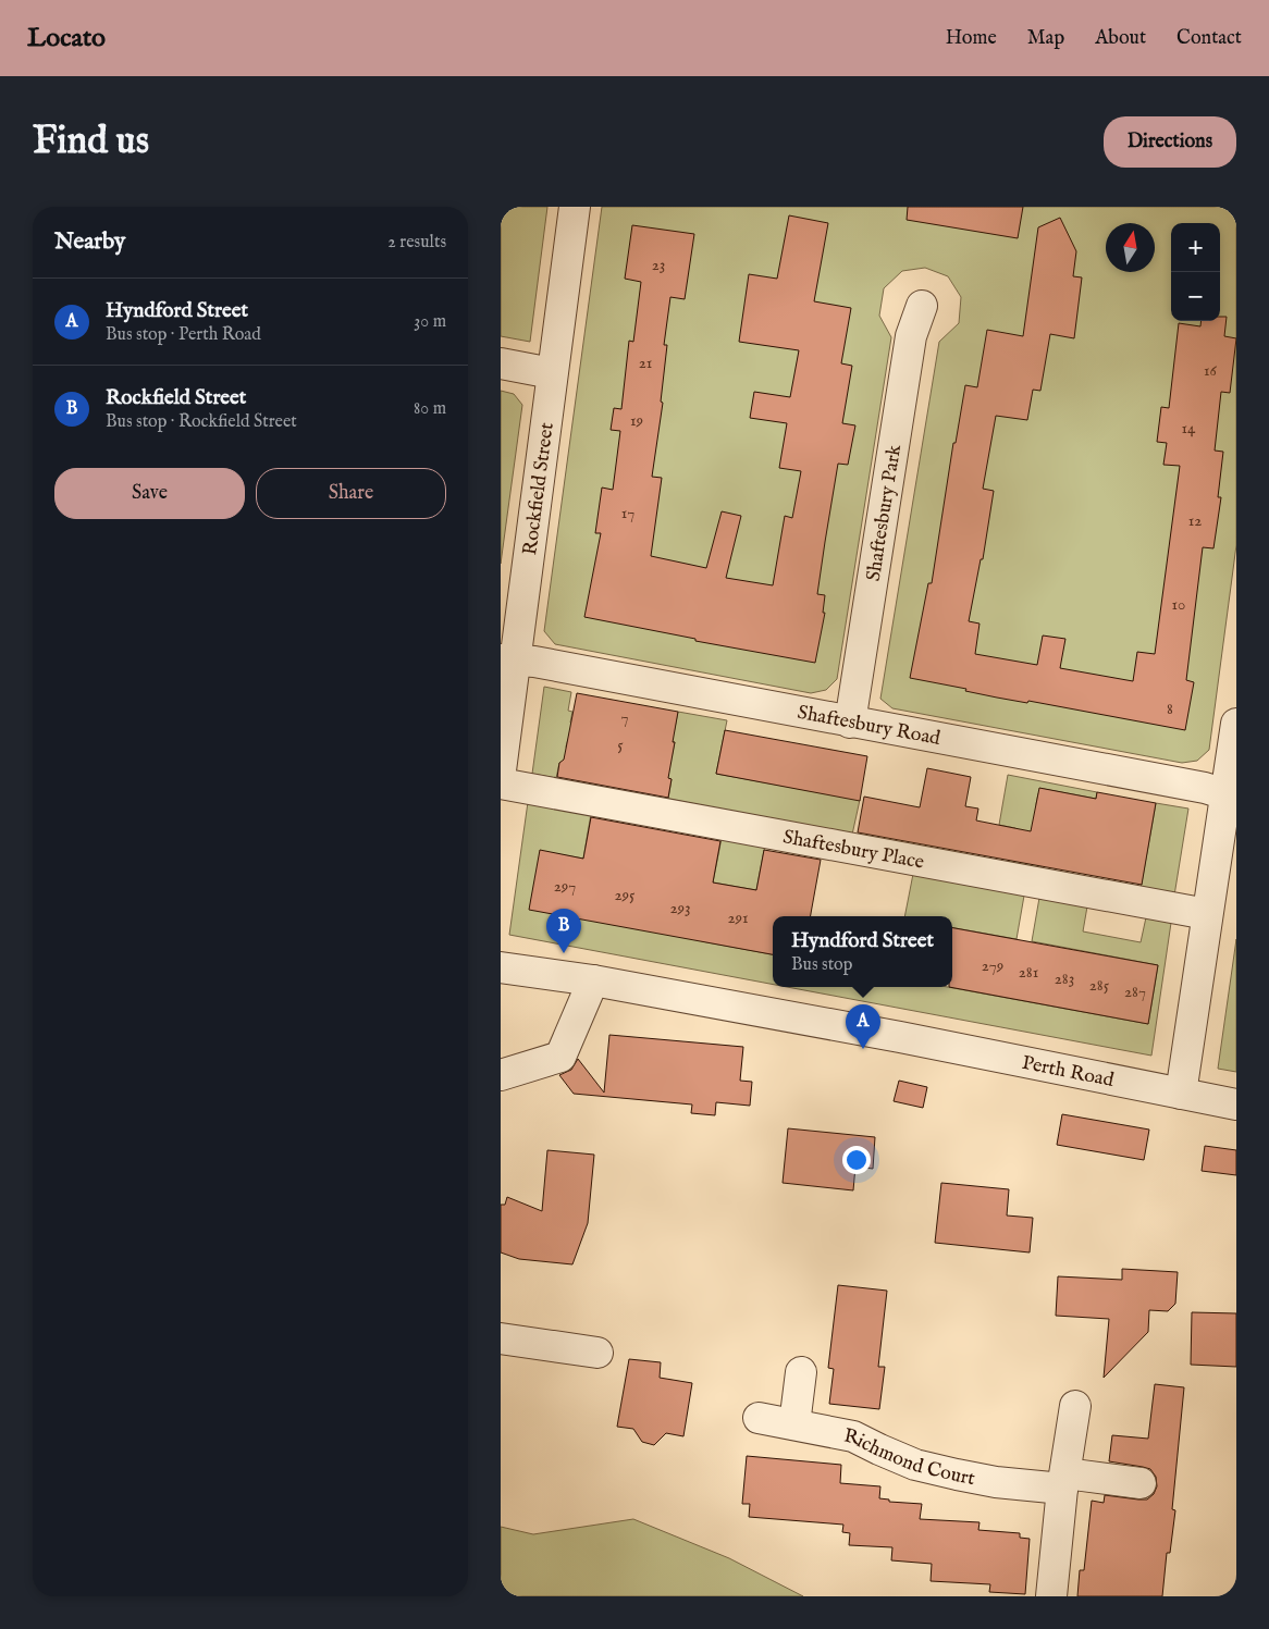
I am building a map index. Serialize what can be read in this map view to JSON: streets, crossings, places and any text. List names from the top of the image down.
{
  "streets": {
    "street": [
      "Rockfield Street",
      "Shaftesbury Park",
      "Shaftesbury Road",
      "Shaftesbury Place",
      "Perth Road",
      "Richmond Court"
    ]
  },
  "crossings": [
    ["Rockfield Street", "Shaftesbury Road"],
    ["Shaftesbury Park", "Shaftesbury Road"]
  ],
  "house_numbers": [
    "23",
    "21",
    "16",
    "19",
    "14",
    "17",
    "12",
    "10",
    "8",
    "7",
    "5",
    "297",
    "295",
    "293",
    "291",
    "279",
    "281",
    "283",
    "285",
    "287"
  ],
  "north": "top",
  "page": {
    "header": "Locato",
    "nav": [
      "Home",
      "Map",
      "About",
      "Contact"
    ],
    "buttons": [
      "Directions",
      ["Save", "Share"]
    ],
    "title": "Find us",
    "heading": ["Nearby", "2 results"],
    "map_buttons": ["+", "−"],
    "list": [
      {
        "mark": "A",
        "name": "Hyndford Street",
        "note": "Bus stop · Perth Road",
        "value": "30 m"
      },
      {
        "mark": "B",
        "name": "Rockfield Street",
        "note": "Bus stop · Rockfield Street",
        "value": "80 m"
      }
    ],
    "pins": ["B", "A"],
    "popup": ["Hyndford Street", "Bus stop"]
  }
}
